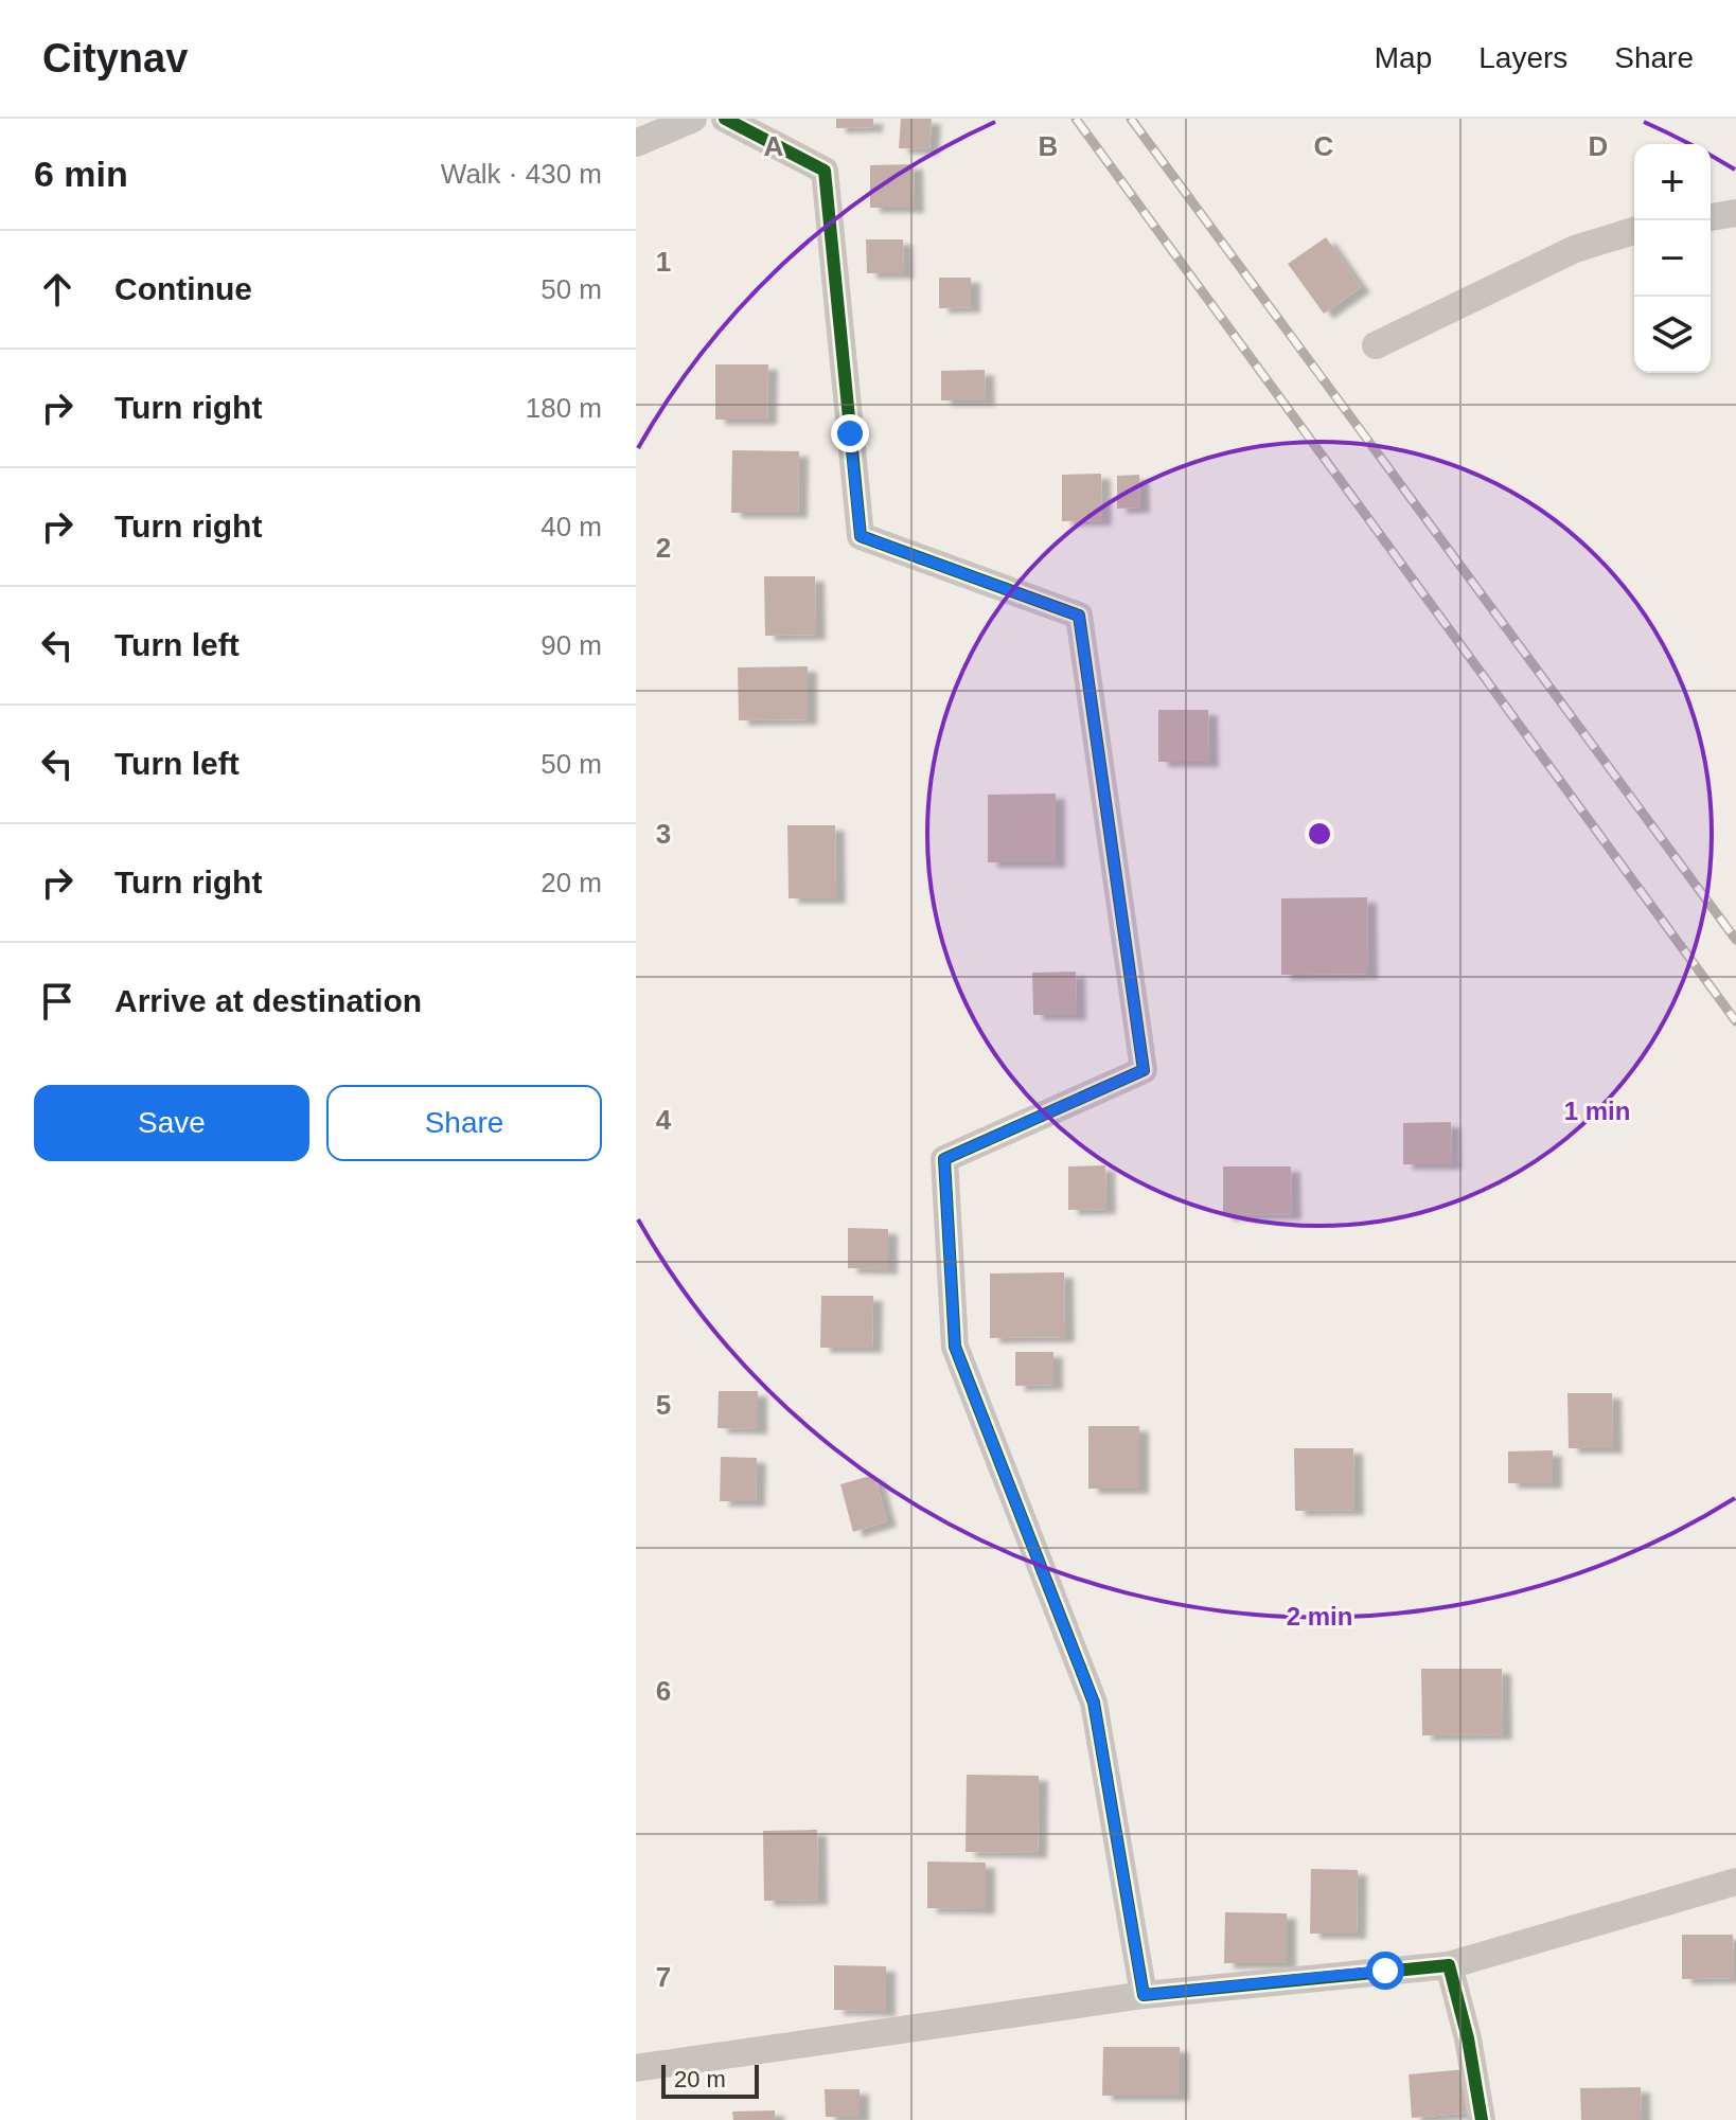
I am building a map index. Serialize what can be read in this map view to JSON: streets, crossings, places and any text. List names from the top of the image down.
{
  "scale_bar": "20 m",
  "page": {
    "header": "Citynav",
    "nav": ["Map", "Layers", "Share"],
    "heading": ["6 min", "Walk · 430 m"],
    "map_buttons": ["+", "−"],
    "list": [
      ["Continue", "50 m"],
      ["Turn right", "180 m"],
      ["Turn right", "40 m"],
      ["Turn left", "90 m"],
      ["Turn left", "50 m"],
      ["Turn right", "20 m"],
      "Arrive at destination"
    ],
    "buttons": ["Save", "Share"],
    "scale": "20 m"
  },
  "grid": {
    "columns": [
      "A",
      "B",
      "C",
      "D"
    ],
    "rows": [
      "1",
      "2",
      "3",
      "4",
      "5",
      "6",
      "7"
    ]
  },
  "rings": ["1 min", "2 min"]
}
